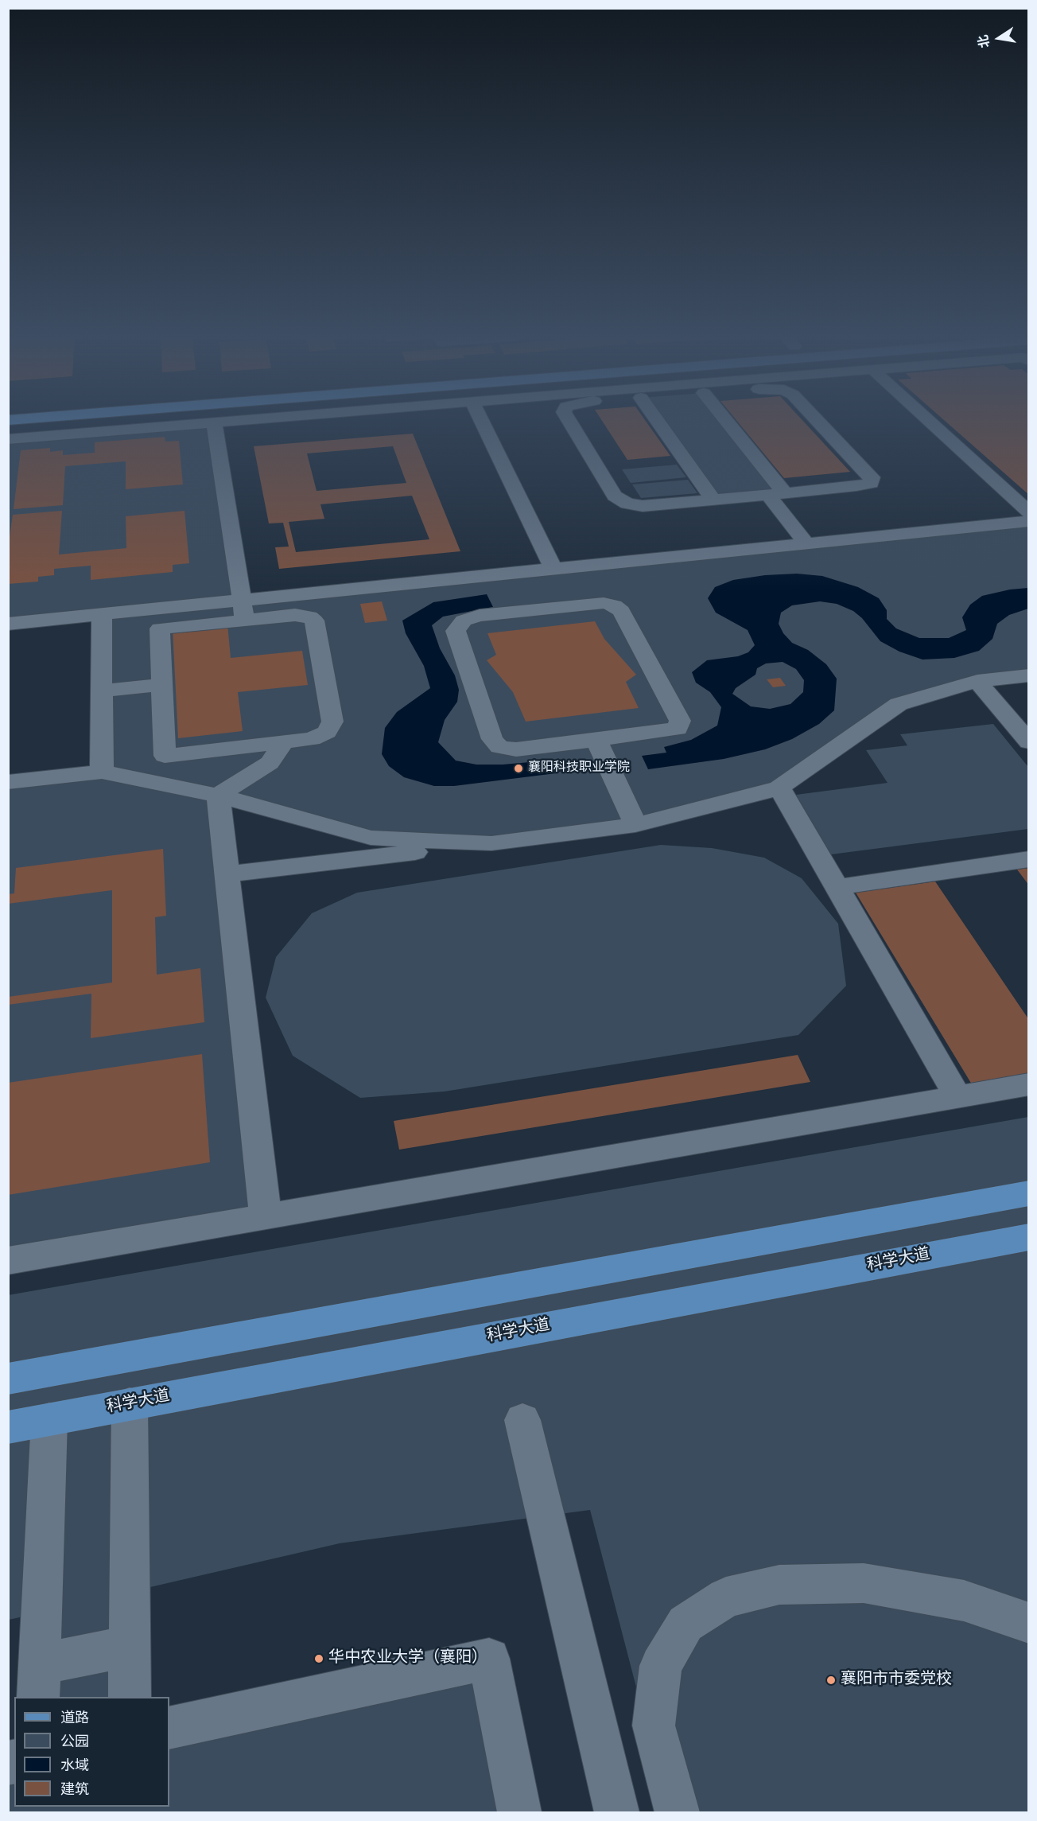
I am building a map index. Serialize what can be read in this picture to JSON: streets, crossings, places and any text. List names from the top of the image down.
{
  "streets": {
    "main road": ["科学大道"]
  },
  "places": ["襄阳科技职业学院", "华中农业大学（襄阳）", "襄阳市市委党校"],
  "legend": [
    "道路",
    "公园",
    "水域",
    "建筑"
  ],
  "north": "left"
}
